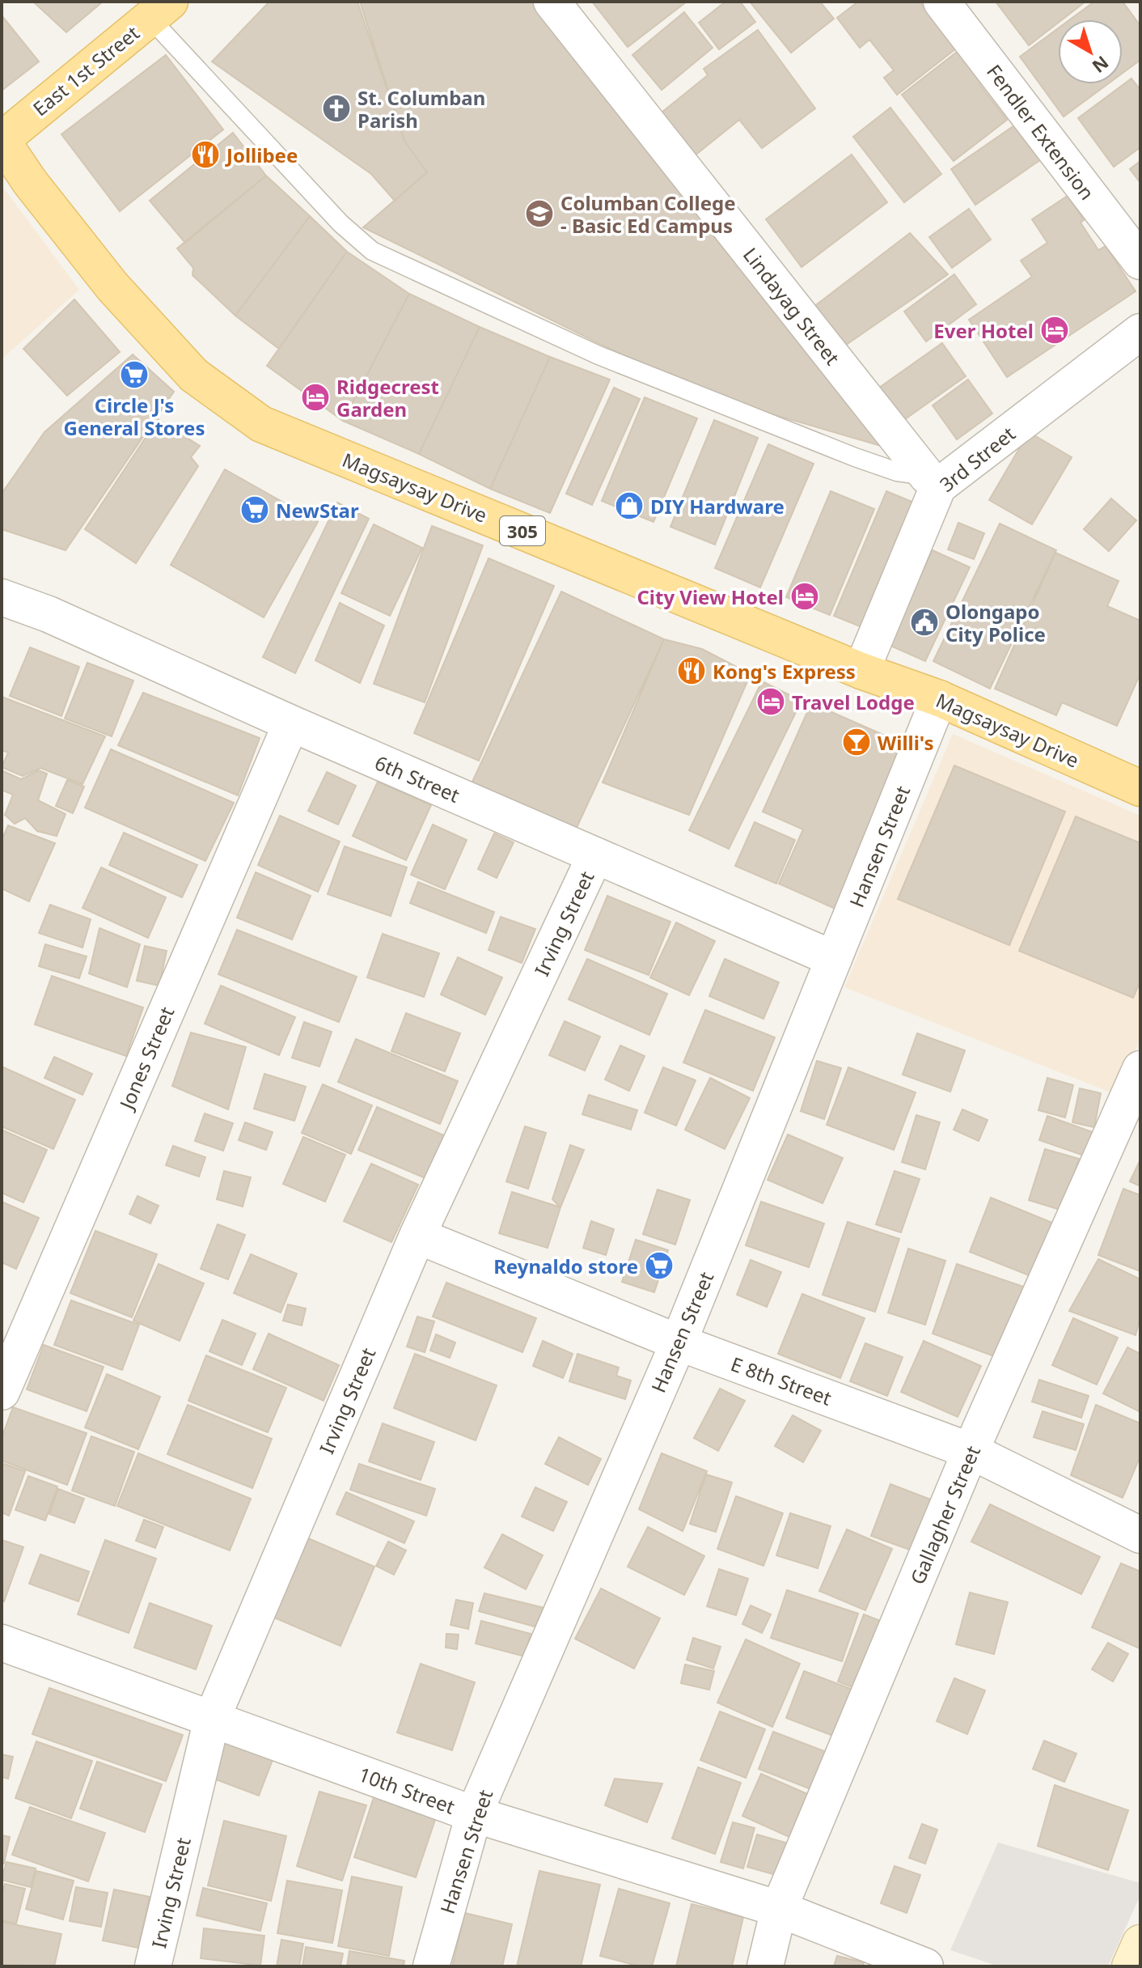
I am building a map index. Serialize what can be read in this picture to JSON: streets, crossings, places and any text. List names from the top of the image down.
{
  "streets": {
    "main road": ["East 1st Street", "Magsaysay Drive", "305"],
    "street": [
      "Fendler Extension",
      "Lindayag Street",
      "3rd Street",
      "6th Street",
      "Hansen Street",
      "Irving Street",
      "Jones Street",
      "E 8th Street",
      "Gallagher Street",
      "10th Street"
    ]
  },
  "crossings": [
    ["East 1st Street", "Magsaysay Drive"],
    ["Lindayag Street", "3rd Street"],
    ["3rd Street", "Magsaysay Drive"],
    ["Magsaysay Drive", "Hansen Street"],
    ["6th Street", "Hansen Street"],
    ["6th Street", "Irving Street"],
    ["6th Street", "Jones Street"],
    ["Hansen Street", "E 8th Street"],
    ["Hansen Street", "10th Street"],
    ["Irving Street", "E 8th Street"],
    ["Irving Street", "10th Street"],
    ["E 8th Street", "Gallagher Street"],
    ["Gallagher Street", "10th Street"]
  ],
  "places": {
    "church": ["St. Columban Parish"],
    "restaurant": ["Jollibee", "Kong's Express"],
    "school or university": ["Columban College - Basic Ed Campus"],
    "hotel": [
      "Ever Hotel",
      "Ridgecrest Garden",
      "City View Hotel",
      "Travel Lodge"
    ],
    "supermarket": ["Circle J's General Stores", "NewStar", "Reynaldo store"],
    "shop": ["DIY Hardware"],
    "public building": ["Olongapo City Police"],
    "bar": ["Willi's"]
  },
  "north": "bottom right"
}
